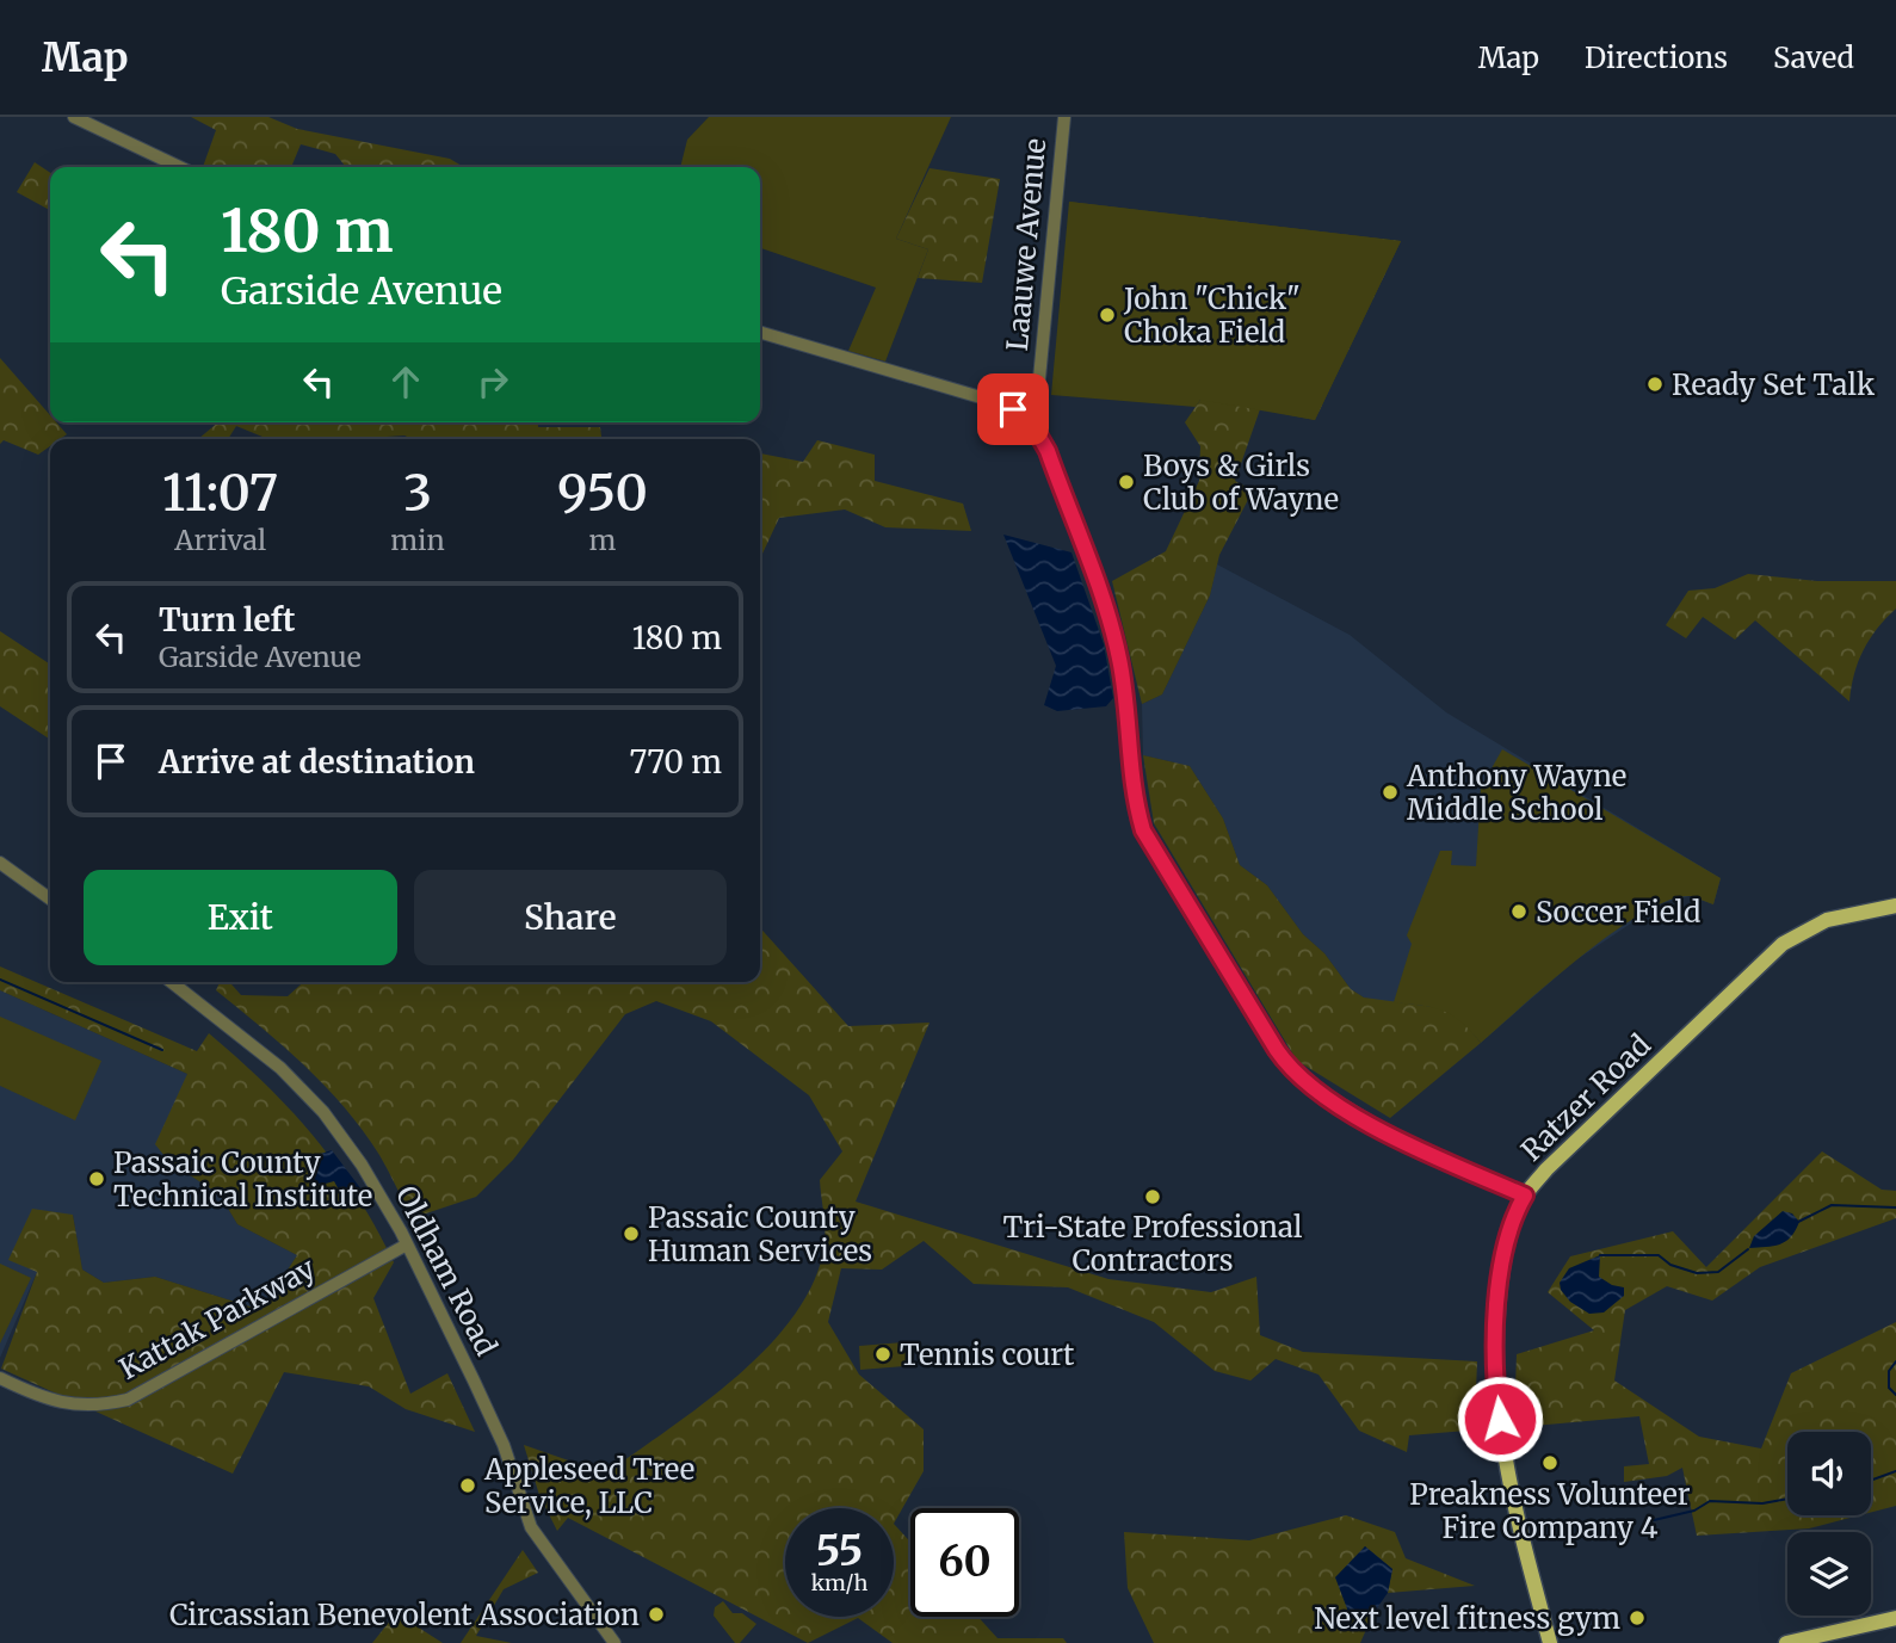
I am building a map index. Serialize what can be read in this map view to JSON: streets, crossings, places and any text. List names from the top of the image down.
{
  "streets": {
    "main road": ["Ratzer Road"],
    "street": ["Laauwe Avenue", "Oldham Road", "Kattak Parkway"]
  },
  "crossings": [
    ["Oldham Road", "Kattak Parkway"]
  ],
  "places": [
    "John \"Chick\" Choka Field",
    "Ready Set Talk",
    "Boys & Girls Club of Wayne",
    "Anthony Wayne Middle School",
    "Soccer Field",
    "Passaic County Technical Institute",
    "Tri-State Professional Contractors",
    "Passaic County Human Services",
    "Tennis court",
    "Preakness Volunteer Fire Company 4",
    "Appleseed Tree Service, LLC",
    "Circassian Benevolent Association",
    "Next level fitness gym"
  ],
  "page": {
    "header": "Map",
    "nav": ["Map", "Directions", "Saved"],
    "turn": ["180 m", "Garside Avenue"],
    "eta": [
      "11:07",
      "Arrival",
      "3",
      "min",
      "950",
      "m"
    ],
    "list": [
      {
        "name": "Turn left",
        "note": "Garside Avenue",
        "value": "180 m"
      },
      {
        "name": "Arrive at destination",
        "value": "770 m"
      }
    ],
    "buttons": ["Exit", "Share"],
    "speed": "55 km/h",
    "limit": "60"
  }
}
